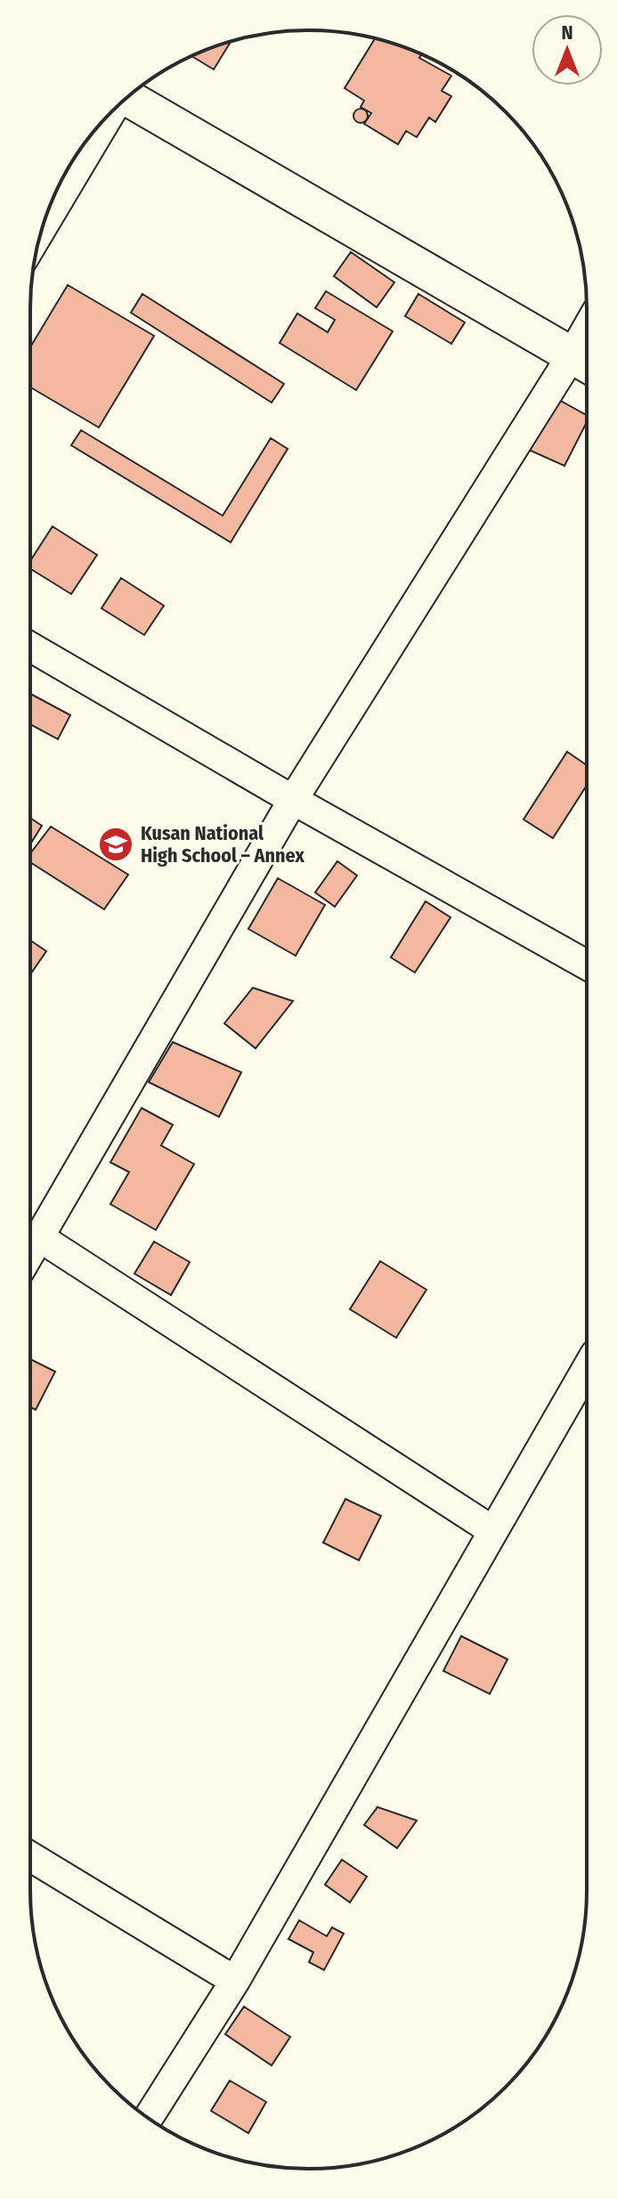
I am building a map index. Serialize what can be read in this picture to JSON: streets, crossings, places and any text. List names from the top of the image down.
{
  "places": {
    "school or university": ["Kusan National High School – Annex"]
  },
  "north": "top"
}
